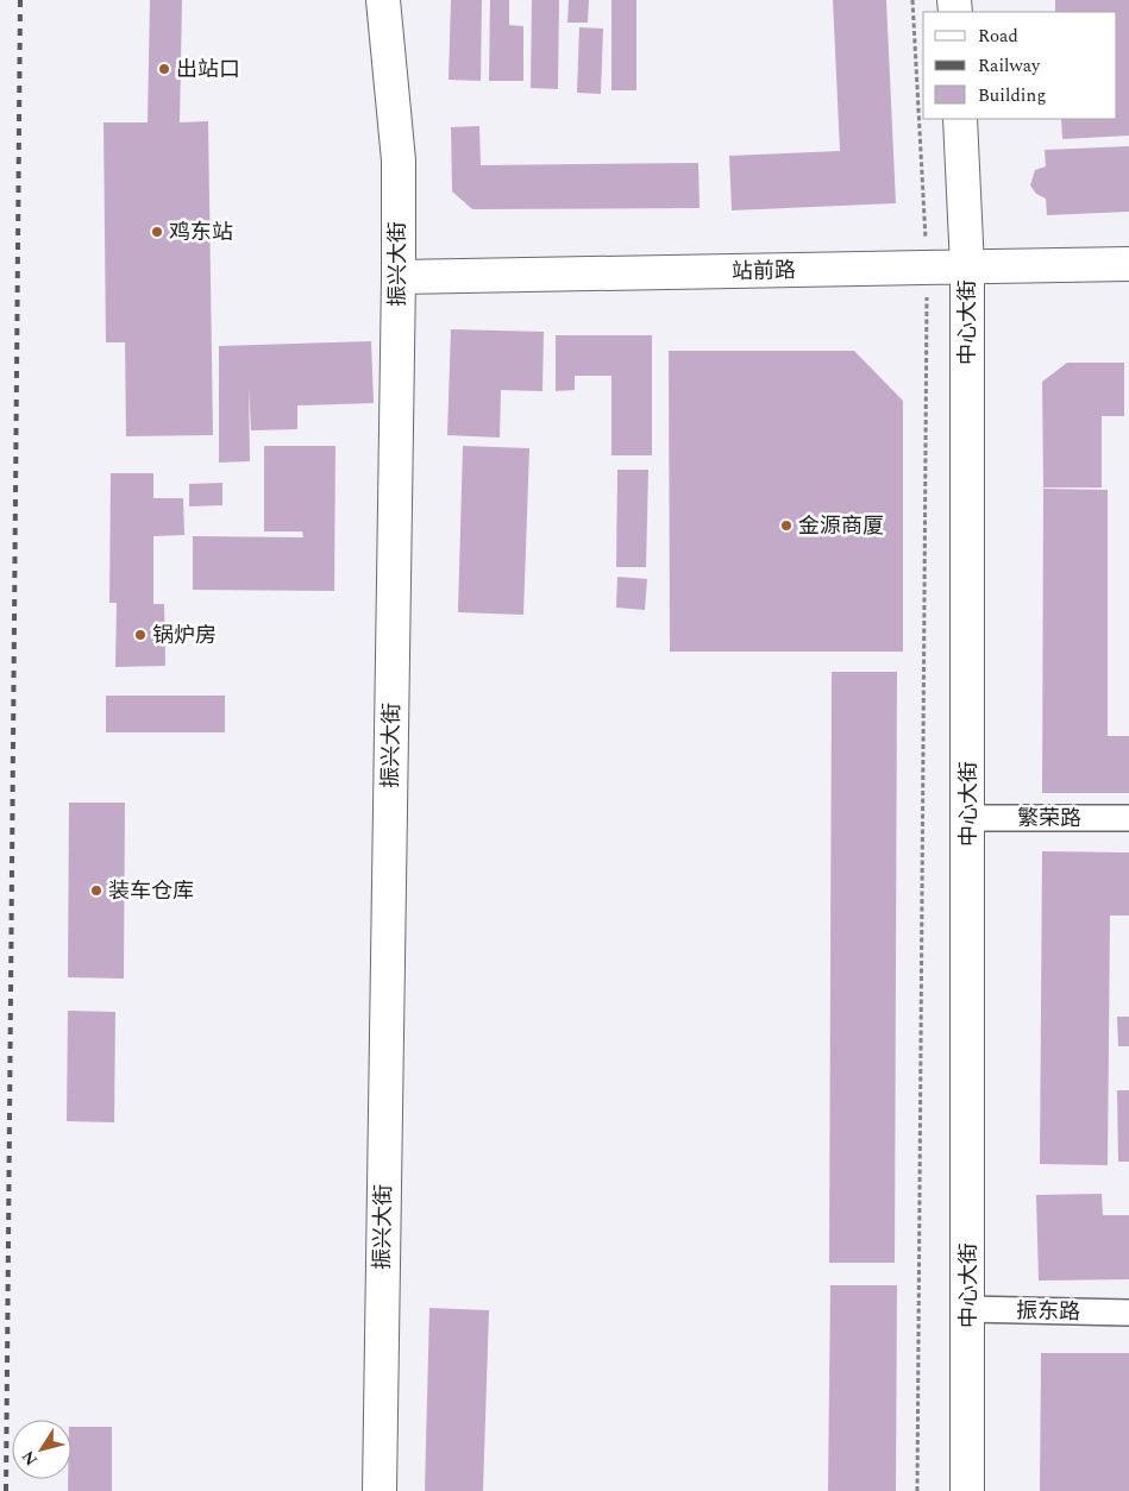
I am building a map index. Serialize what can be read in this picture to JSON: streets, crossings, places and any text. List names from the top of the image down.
{
  "streets": {
    "street": [
      "振兴大街",
      "站前路",
      "中心大街",
      "繁荣路",
      "振东路"
    ]
  },
  "crossings": [
    ["振兴大街", "站前路"],
    ["站前路", "中心大街"],
    ["中心大街", "繁荣路"],
    ["中心大街", "振东路"]
  ],
  "places": [
    "出站口",
    "鸡东站",
    "金源商厦",
    "锅炉房",
    "装车仓库"
  ],
  "legend": ["Road", "Railway", "Building"],
  "north": "bottom left"
}
